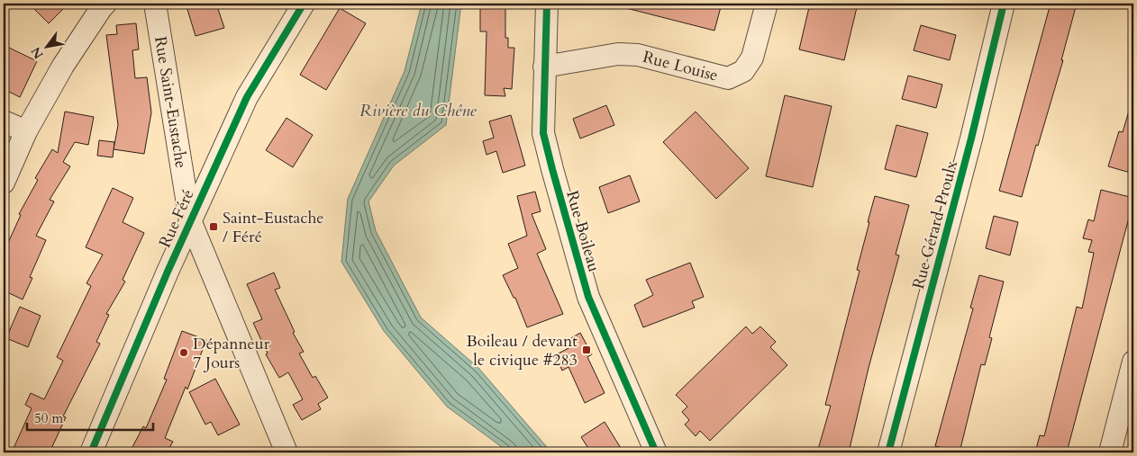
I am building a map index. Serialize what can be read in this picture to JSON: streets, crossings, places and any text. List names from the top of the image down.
{
  "streets": {
    "street": [
      "Rue Louise",
      "Rue Saint-Eustache",
      "Rue Féré",
      "Rue Gérard-Proulx",
      "Rue Boileau"
    ]
  },
  "crossings": [
    ["Rue Louise", "Rue Boileau"],
    ["Rue Saint-Eustache", "Rue Féré"]
  ],
  "water": ["Rivière du Chêne"],
  "places": {
    "transit": ["Saint-Eustache / Féré", "Boileau / devant le civique #283"],
    "other": ["Dépanneur 7 Jours"]
  },
  "scale_bar": "50 m",
  "north": "bottom left"
}
